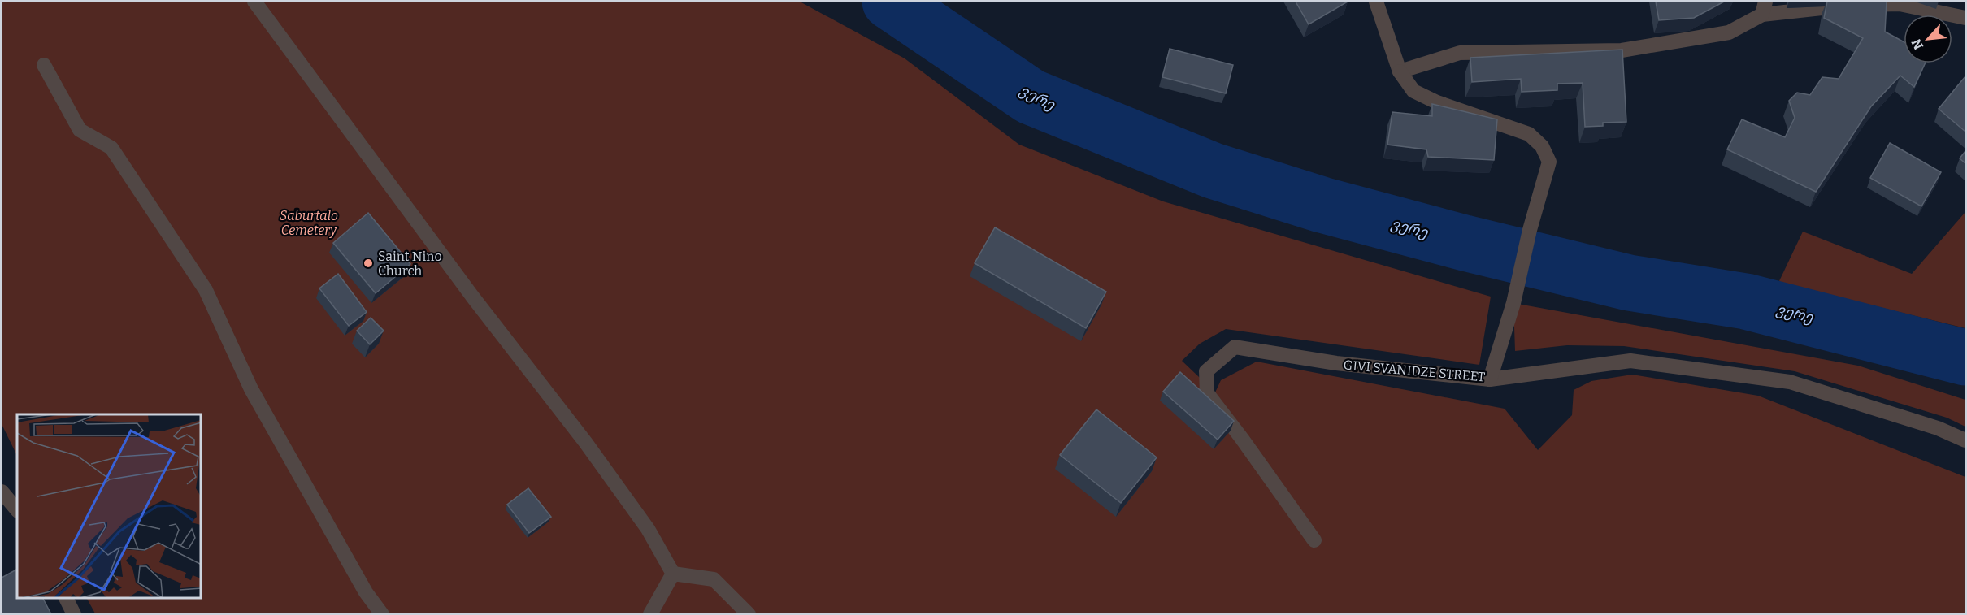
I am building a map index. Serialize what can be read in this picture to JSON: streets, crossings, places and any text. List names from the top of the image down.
{
  "streets": {
    "street": ["GIVI SVANIDZE STREET"]
  },
  "water": ["ვერე"],
  "parks": ["Saburtalo Cemetery"],
  "places": ["Saint Nino Church"],
  "north": "bottom left"
}
